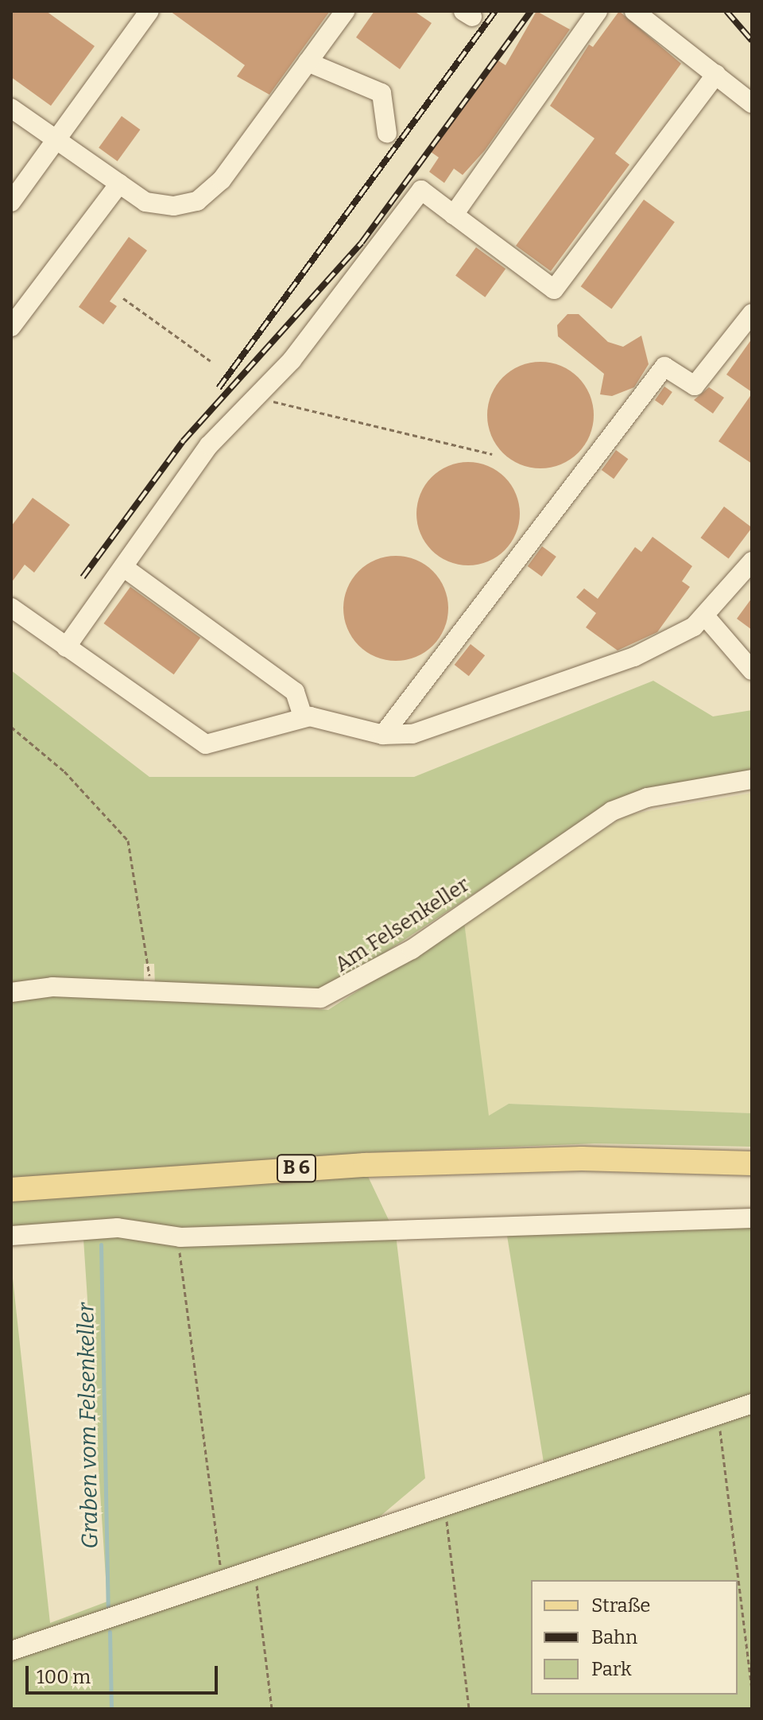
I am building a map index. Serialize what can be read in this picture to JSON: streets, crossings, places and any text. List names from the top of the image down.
{
  "streets": {
    "main road": ["B 6"],
    "street": ["Am Felsenkeller"]
  },
  "water": ["Graben vom Felsenkeller"],
  "legend": ["Straße", "Bahn", "Park"],
  "scale_bar": "100 m"
}
